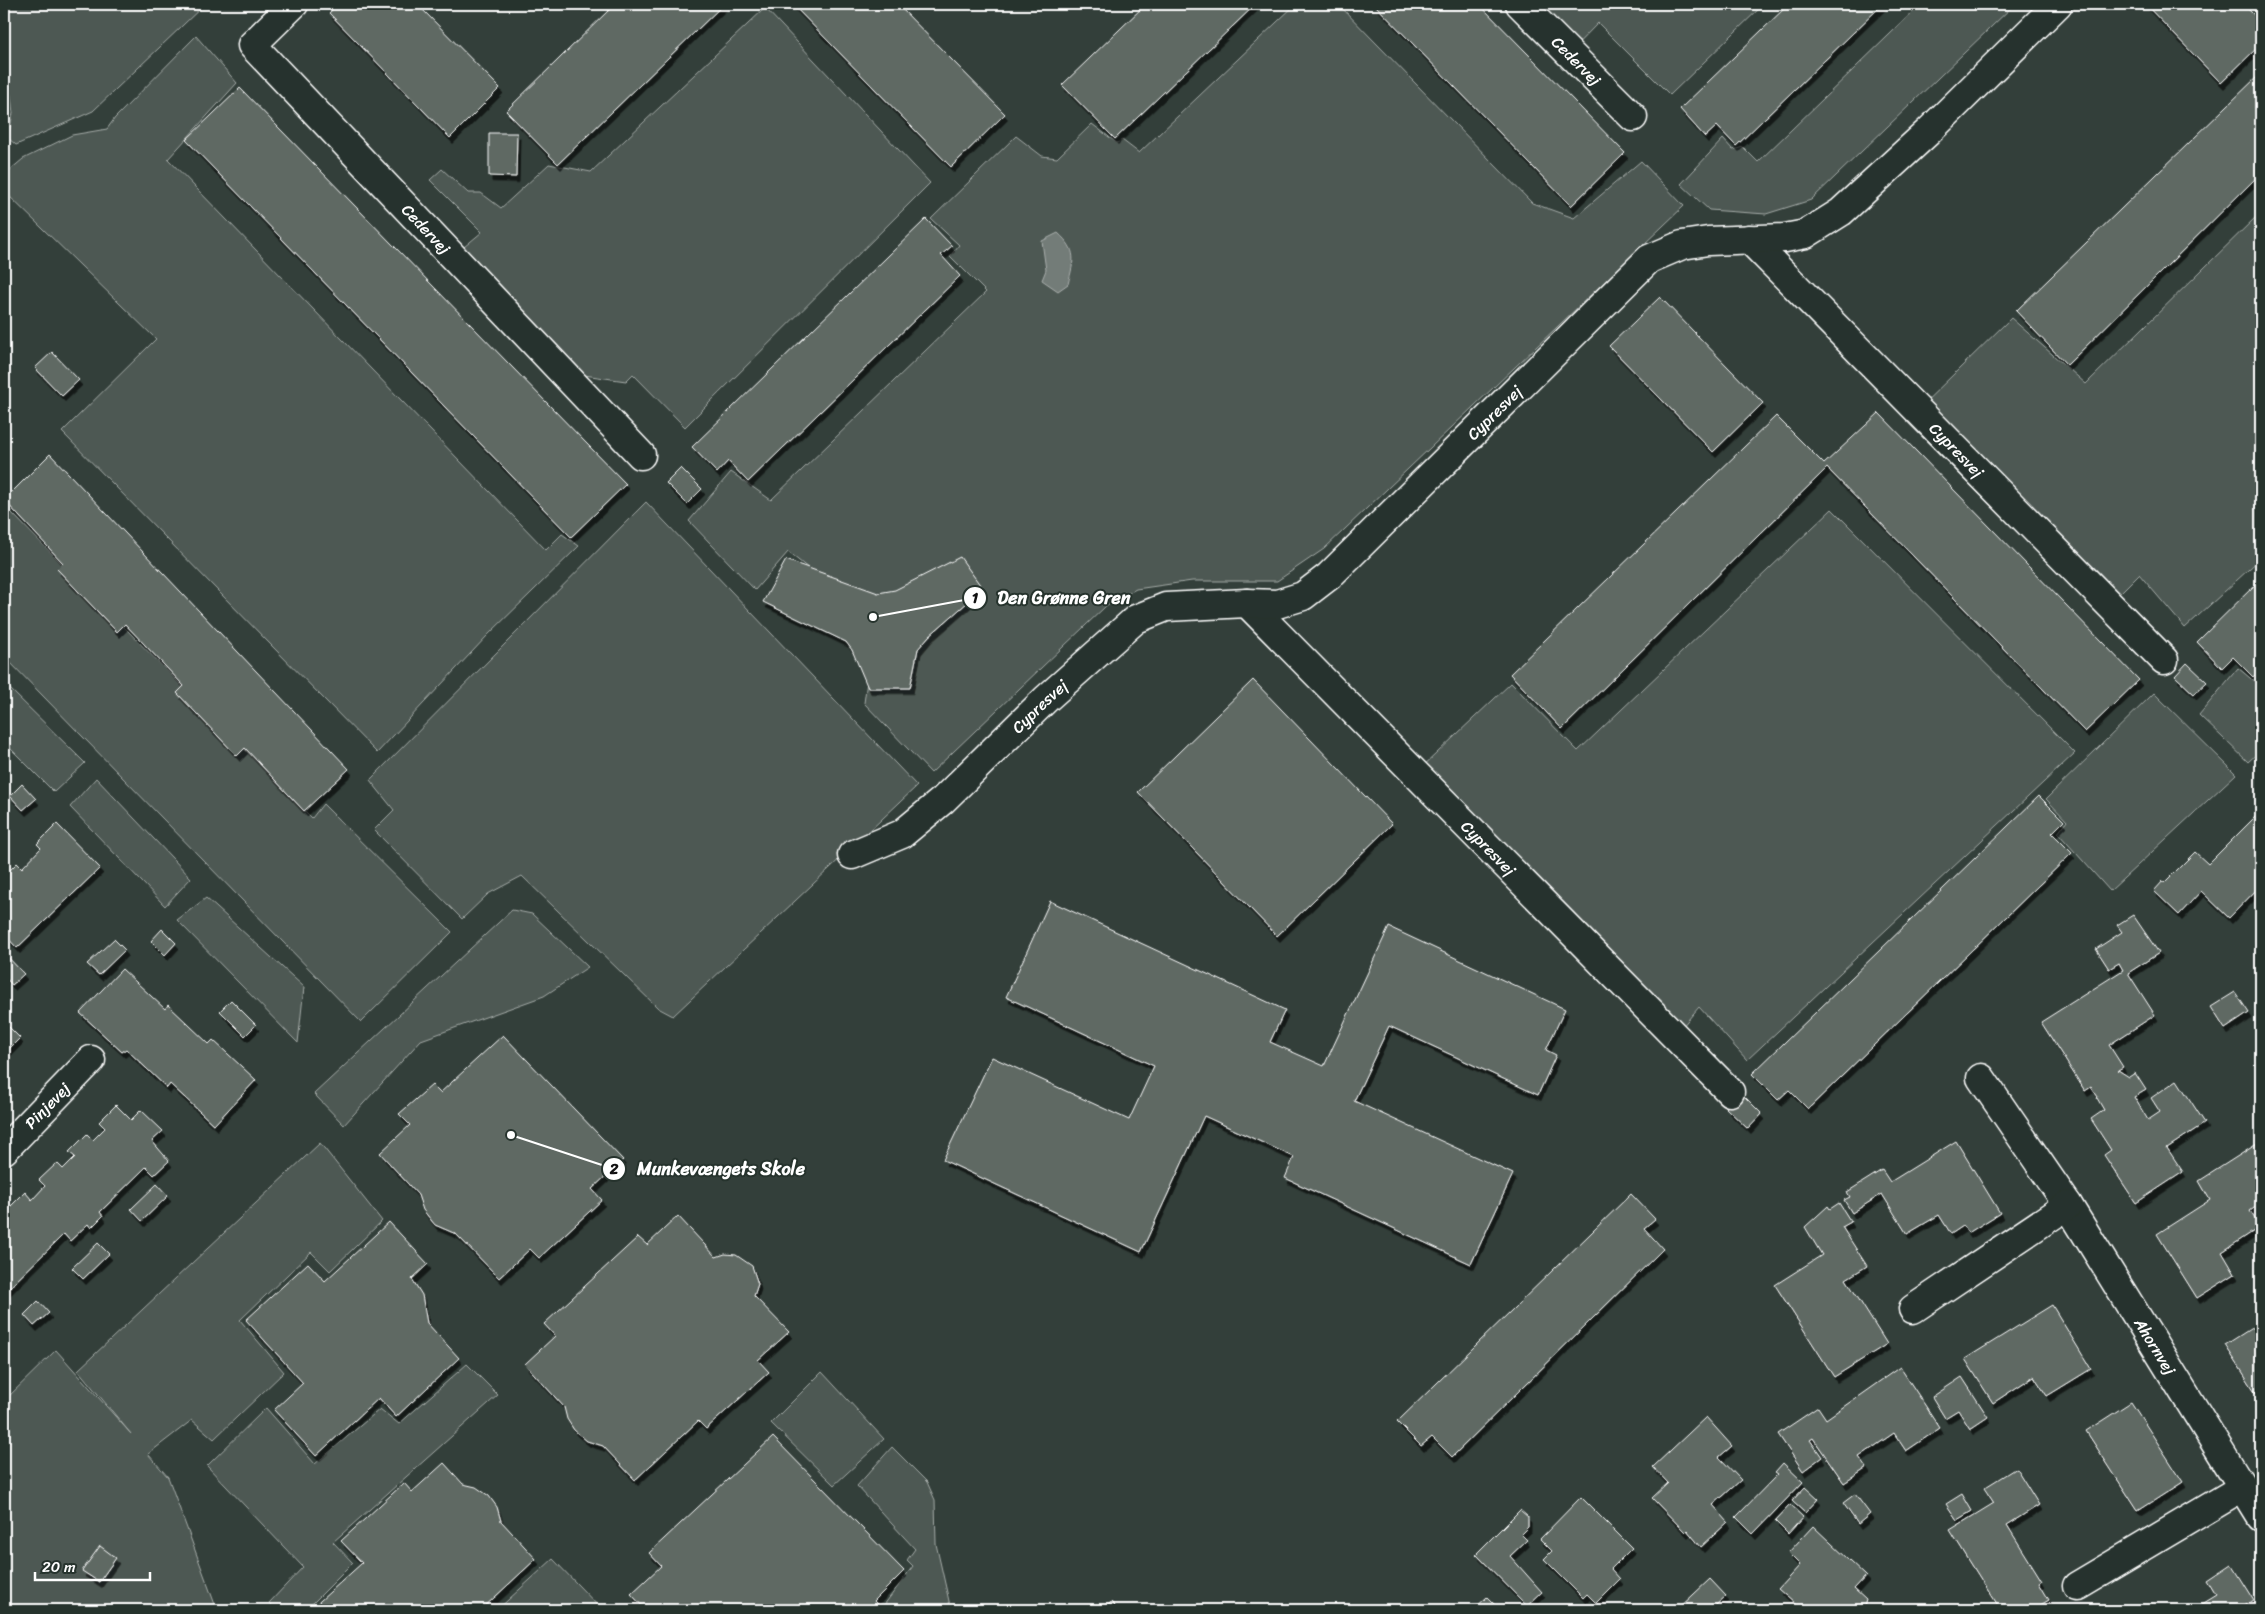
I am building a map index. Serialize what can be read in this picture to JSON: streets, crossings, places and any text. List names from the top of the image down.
{
  "streets": {
    "street": [
      "Cedervej",
      "Cypresvej",
      "Pinjevej",
      "Ahornvej"
    ]
  },
  "places": ["Den Grønne Gren", "Munkevængets Skole"],
  "scale_bar": "20 m"
}
